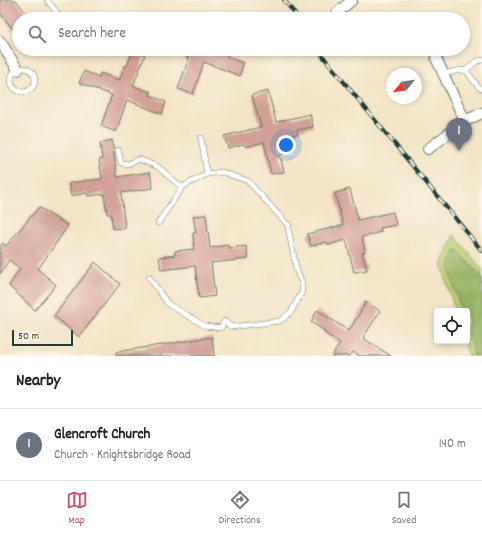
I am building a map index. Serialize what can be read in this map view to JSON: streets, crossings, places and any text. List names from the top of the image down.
{
  "scale_bar": "50 m",
  "north": "bottom left",
  "page": {
    "search": "Search here",
    "pins": "1",
    "scale": "50 m",
    "heading": "Nearby",
    "list": [
      {
        "mark": "1",
        "name": "Glencroft Church",
        "note": "Church · Knightsbridge Road",
        "value": "140 m"
      }
    ],
    "nav": ["Map", "Directions", "Saved"]
  }
}
